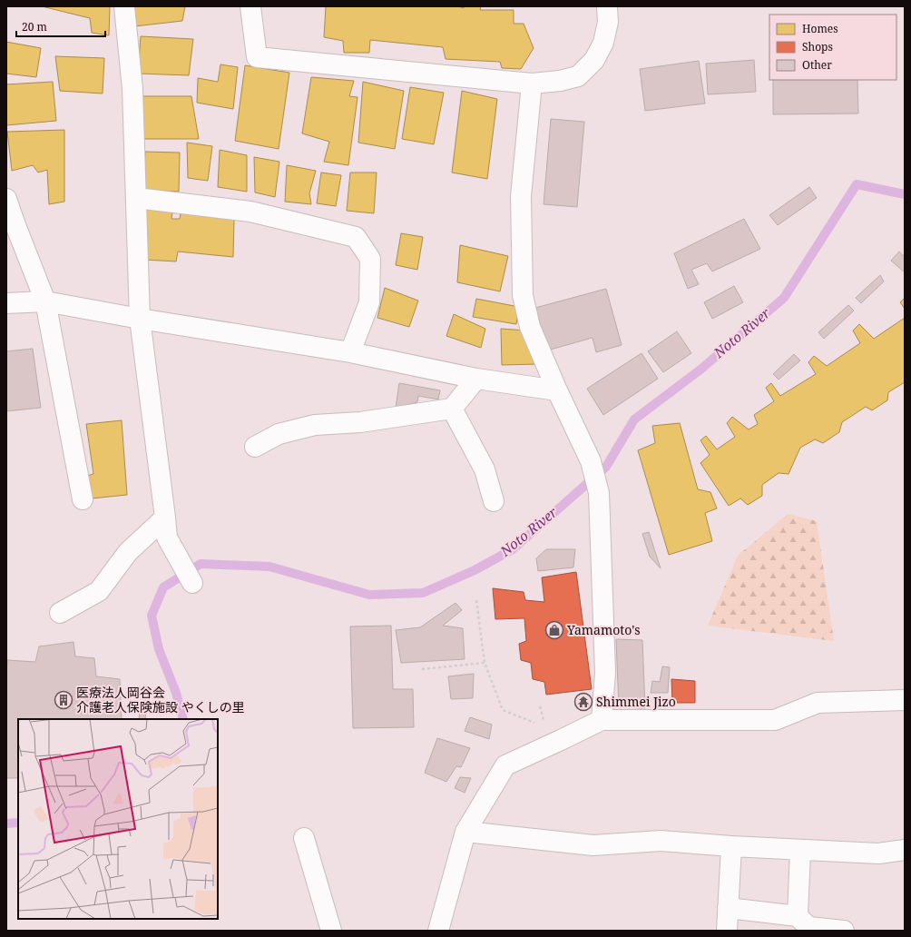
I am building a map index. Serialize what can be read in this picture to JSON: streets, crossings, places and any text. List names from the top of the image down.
{
  "water": ["Noto River"],
  "places": {
    "shop": ["Yamamoto's"],
    "building": ["医療法人岡谷会 介護老人保険施設 やくしの里"],
    "temple": ["Shimmei Jizo"]
  },
  "legend": ["Homes", "Shops", "Other"],
  "scale_bar": "20 m"
}
